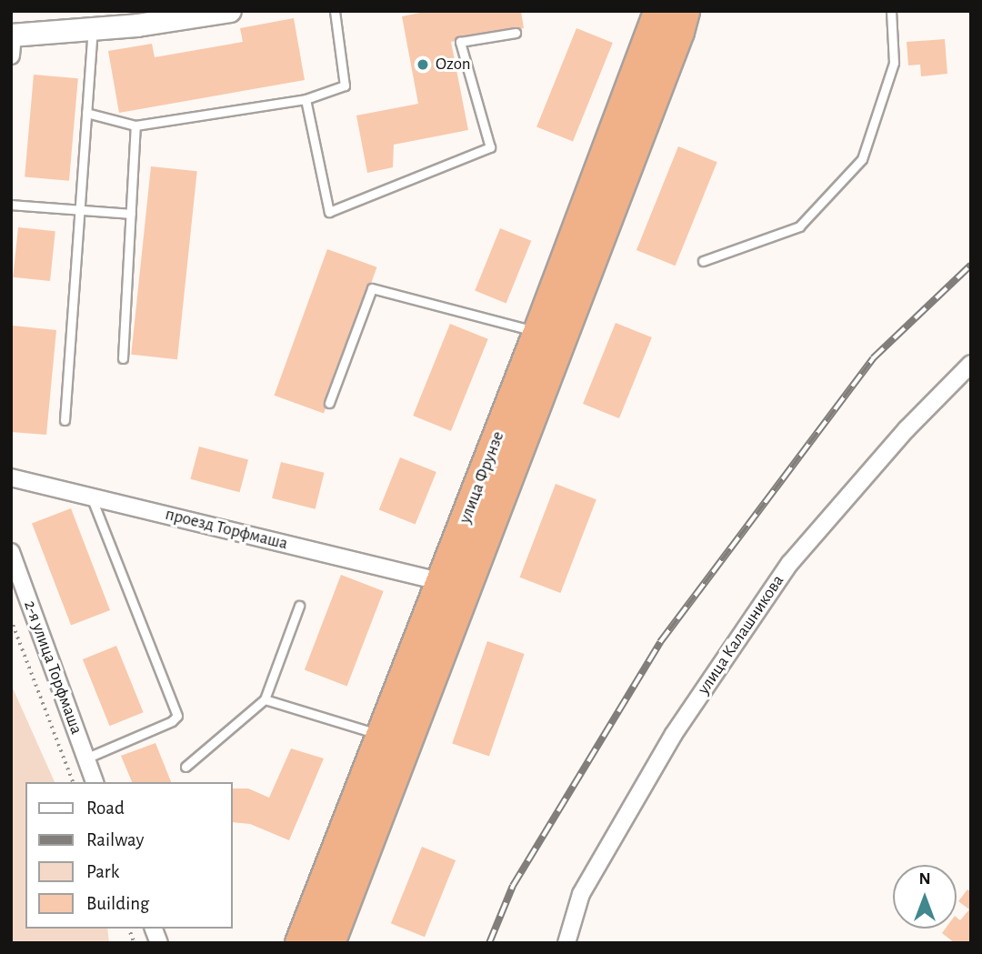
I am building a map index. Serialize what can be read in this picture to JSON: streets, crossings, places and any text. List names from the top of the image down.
{
  "streets": {
    "highway": ["улица Фрунзе"],
    "street": ["проезд Торфмаша", "улица Калашникова", "2-я улица Торфмаша"]
  },
  "crossings": [
    ["улица Фрунзе", "проезд Торфмаша"]
  ],
  "places": ["Ozon"],
  "legend": [
    "Road",
    "Railway",
    "Park",
    "Building"
  ],
  "north": "top"
}
